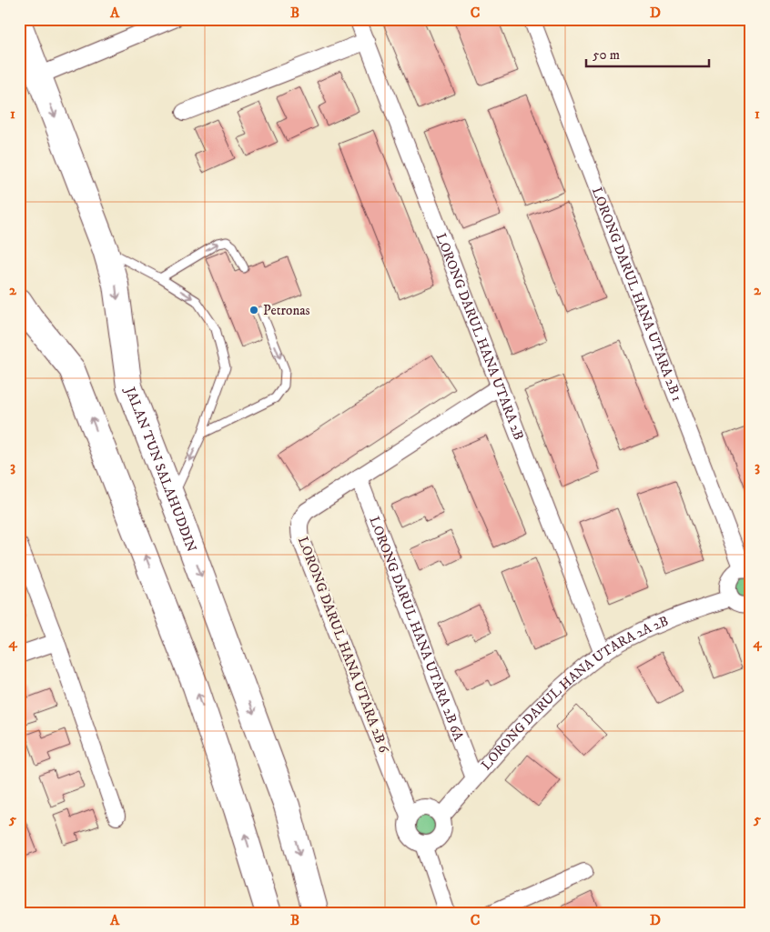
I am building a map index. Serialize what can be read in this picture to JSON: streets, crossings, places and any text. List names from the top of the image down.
{
  "streets": {
    "highway": ["JALAN TUN SALAHUDDIN"],
    "street": [
      "LORONG DARUL HANA UTARA 2B 1",
      "LORONG DARUL HANA UTARA 2B",
      "LORONG DARUL HANA UTARA 2B 6A",
      "LORONG DARUL HANA UTARA 2B 6",
      "LORONG DARUL HANA UTARA 2A 2B"
    ]
  },
  "crossings": [
    ["LORONG DARUL HANA UTARA 2B", "LORONG DARUL HANA UTARA 2B 6"],
    ["LORONG DARUL HANA UTARA 2B", "LORONG DARUL HANA UTARA 2A 2B"],
    ["LORONG DARUL HANA UTARA 2B 6A", "LORONG DARUL HANA UTARA 2B 6"],
    ["LORONG DARUL HANA UTARA 2B 6A", "LORONG DARUL HANA UTARA 2A 2B"],
    ["LORONG DARUL HANA UTARA 2B 6", "LORONG DARUL HANA UTARA 2A 2B"]
  ],
  "places": ["Petronas"],
  "scale_bar": "50 m",
  "grid": {
    "columns": [
      "A",
      "B",
      "C",
      "D"
    ],
    "rows": [
      "1",
      "2",
      "3",
      "4",
      "5"
    ]
  }
}
